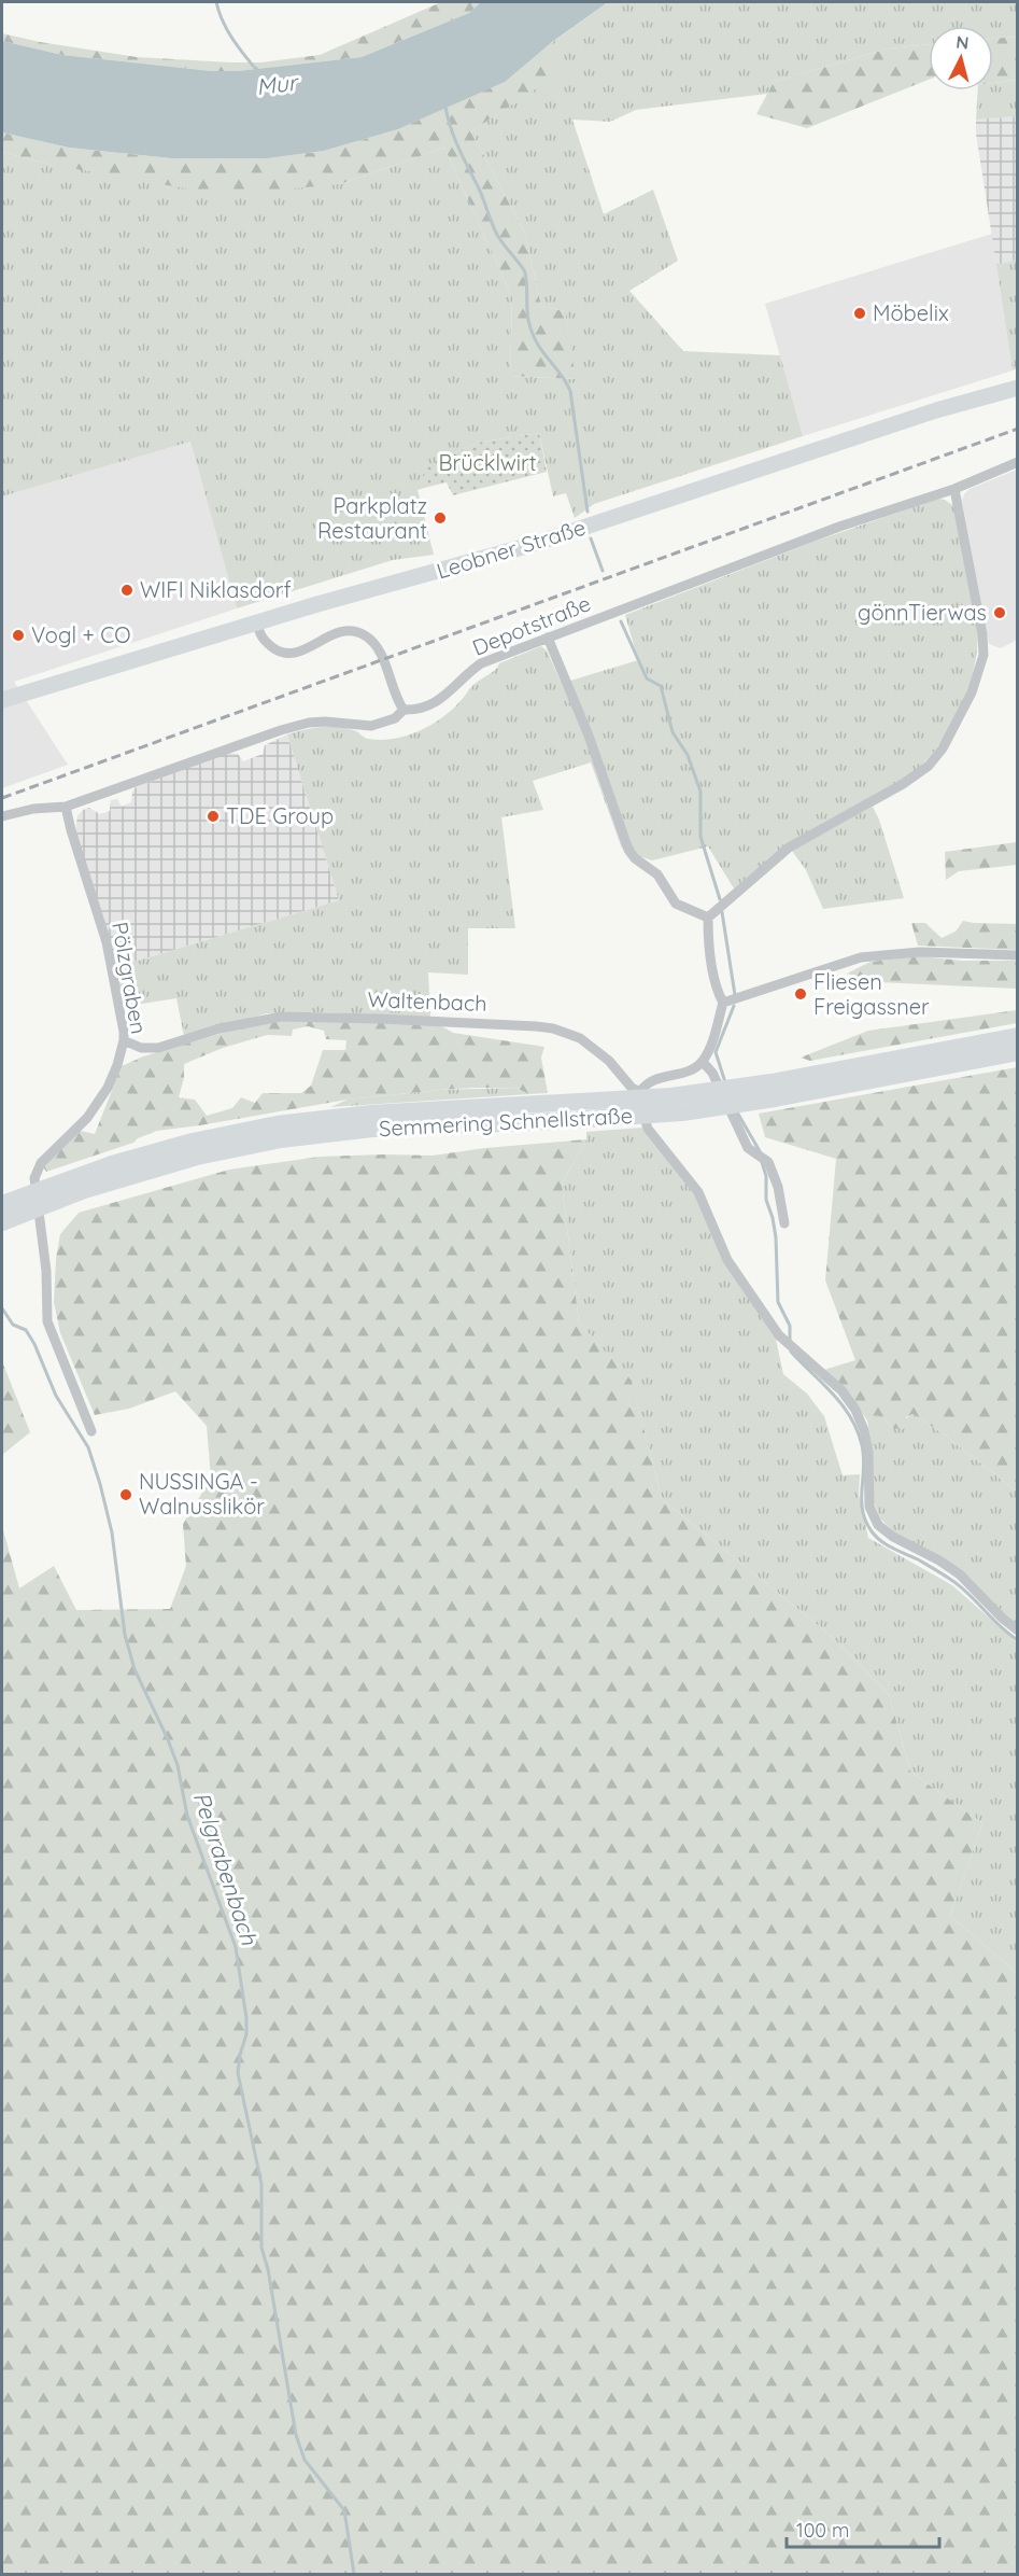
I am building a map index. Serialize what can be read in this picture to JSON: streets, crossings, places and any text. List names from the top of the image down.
{
  "streets": {
    "highway": ["Semmering Schnellstraße"],
    "main road": ["Leobner Straße"],
    "street": ["Depotstraße", "Pölzgraben", "Waltenbach"]
  },
  "crossings": [
    ["Depotstraße", "Pölzgraben"],
    ["Pölzgraben", "Waltenbach"]
  ],
  "water": ["Mur", "Pelgrabenbach"],
  "parks": ["Brücklwirt"],
  "places": [
    "Möbelix",
    "Parkplatz Restaurant",
    "WIFI Niklasdorf",
    "gönnTierwas",
    "Vogl + CO",
    "TDE Group",
    "Fliesen Freigassner",
    "NUSSINGA - Walnusslikör"
  ],
  "scale_bar": "100 m",
  "north": "top"
}
